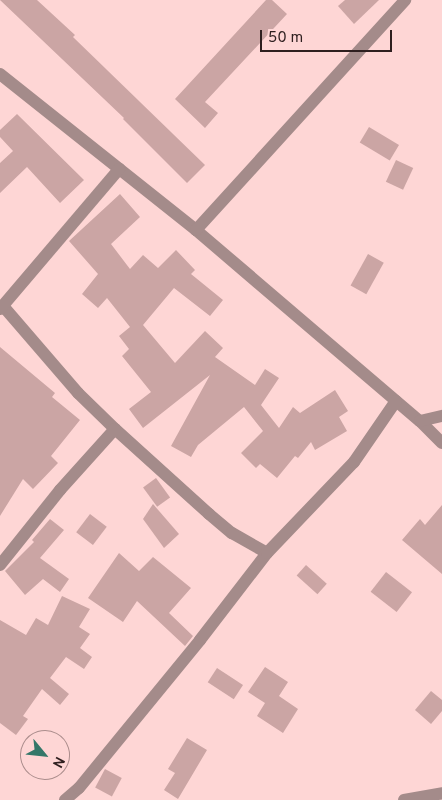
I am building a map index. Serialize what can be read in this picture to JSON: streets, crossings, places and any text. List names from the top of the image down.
{
  "scale_bar": "50 m",
  "north": "bottom right"
}
